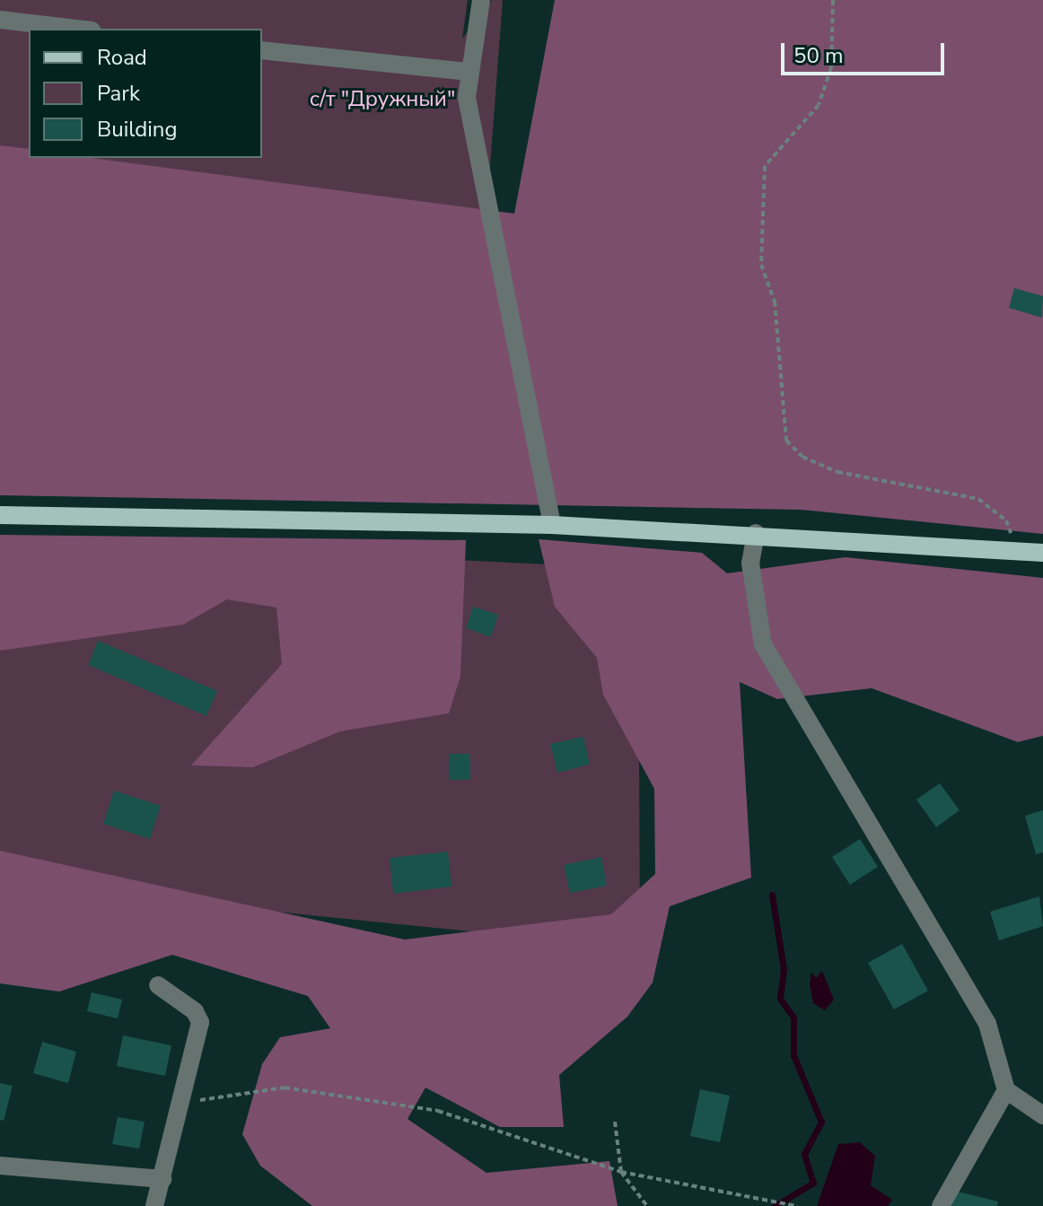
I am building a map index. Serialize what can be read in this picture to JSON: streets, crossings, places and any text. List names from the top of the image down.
{
  "parks": ["с/т \"Дружный\""],
  "legend": ["Road", "Park", "Building"],
  "scale_bar": "50 m"
}
